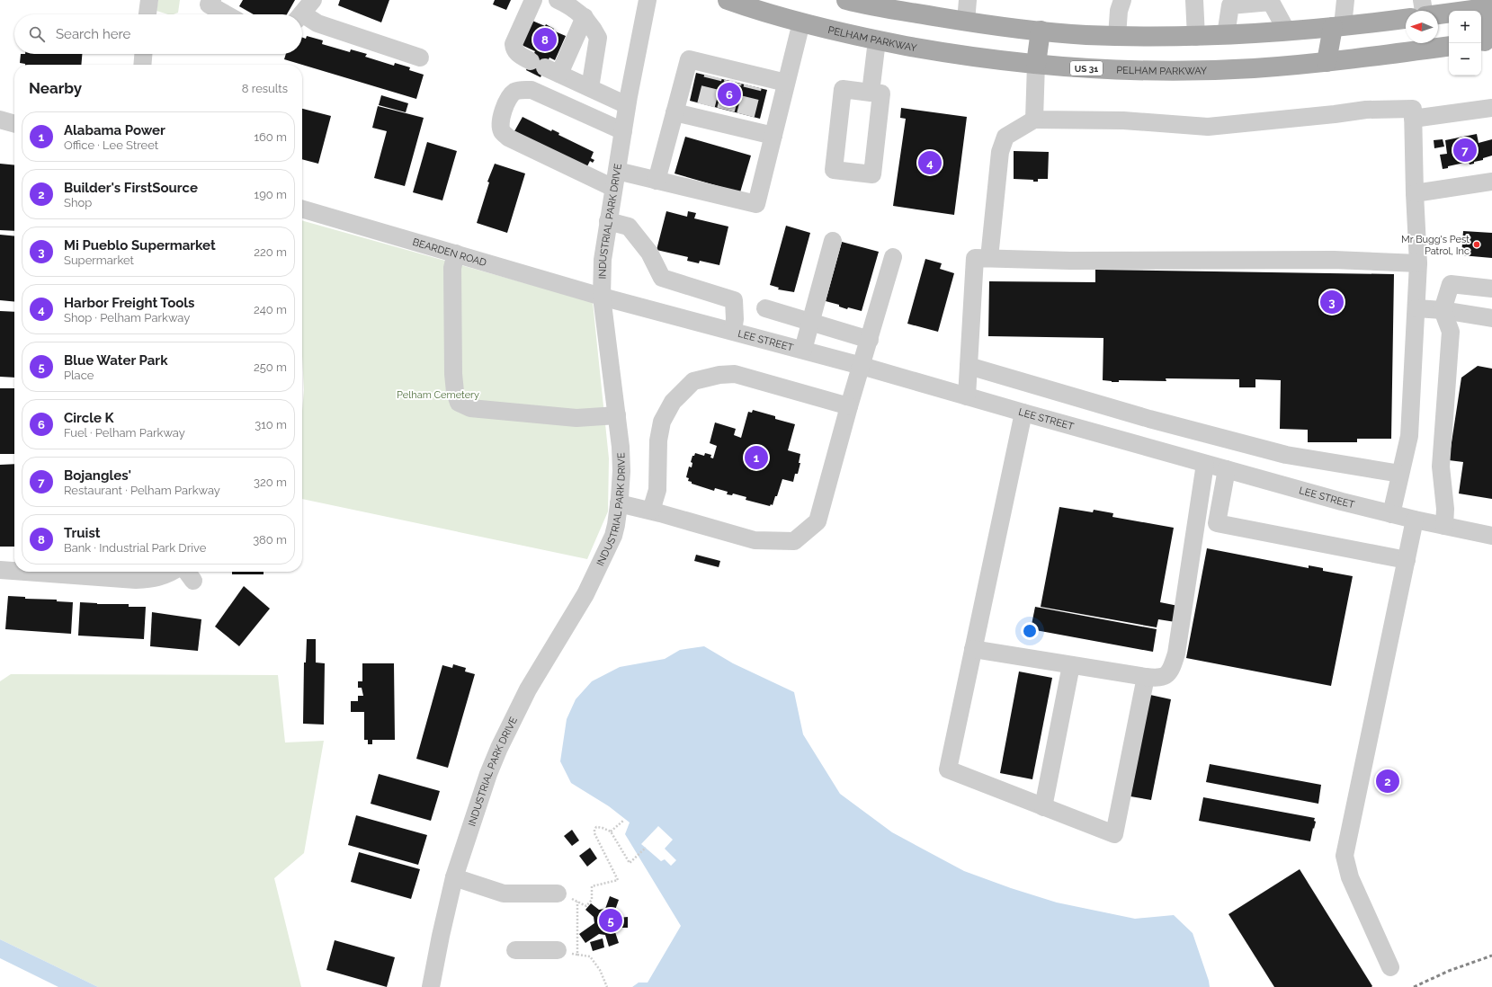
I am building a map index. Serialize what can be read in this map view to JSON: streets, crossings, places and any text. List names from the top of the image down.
{
  "streets": {
    "main road": ["PELHAM PARKWAY", "US 31"],
    "street": ["INDUSTRIAL PARK DRIVE", "BEARDEN ROAD", "LEE STREET"]
  },
  "crossings": [
    ["INDUSTRIAL PARK DRIVE", "BEARDEN ROAD"],
    ["INDUSTRIAL PARK DRIVE", "LEE STREET"],
    ["BEARDEN ROAD", "LEE STREET"]
  ],
  "parks": ["Pelham Cemetery"],
  "places": ["Mr Bugg's Pest Patrol, Inc"],
  "north": "left",
  "page": {
    "map_buttons": ["+", "−"],
    "search": "Search here",
    "pins": [
      "8",
      "6",
      "7",
      "4",
      "3",
      "1",
      "2",
      "5"
    ],
    "heading": ["Nearby", "8 results"],
    "list": [
      {
        "mark": "1",
        "name": "Alabama Power",
        "note": "Office · Lee Street",
        "value": "160 m"
      },
      {
        "mark": "2",
        "name": "Builder's FirstSource",
        "note": "Shop",
        "value": "190 m"
      },
      {
        "mark": "3",
        "name": "Mi Pueblo Supermarket",
        "note": "Supermarket",
        "value": "220 m"
      },
      {
        "mark": "4",
        "name": "Harbor Freight Tools",
        "note": "Shop · Pelham Parkway",
        "value": "240 m"
      },
      {
        "mark": "5",
        "name": "Blue Water Park",
        "note": "Place",
        "value": "250 m"
      },
      {
        "mark": "6",
        "name": "Circle K",
        "note": "Fuel · Pelham Parkway",
        "value": "310 m"
      },
      {
        "mark": "7",
        "name": "Bojangles'",
        "note": "Restaurant · Pelham Parkway",
        "value": "320 m"
      },
      {
        "mark": "8",
        "name": "Truist",
        "note": "Bank · Industrial Park Drive",
        "value": "380 m"
      }
    ]
  }
}
